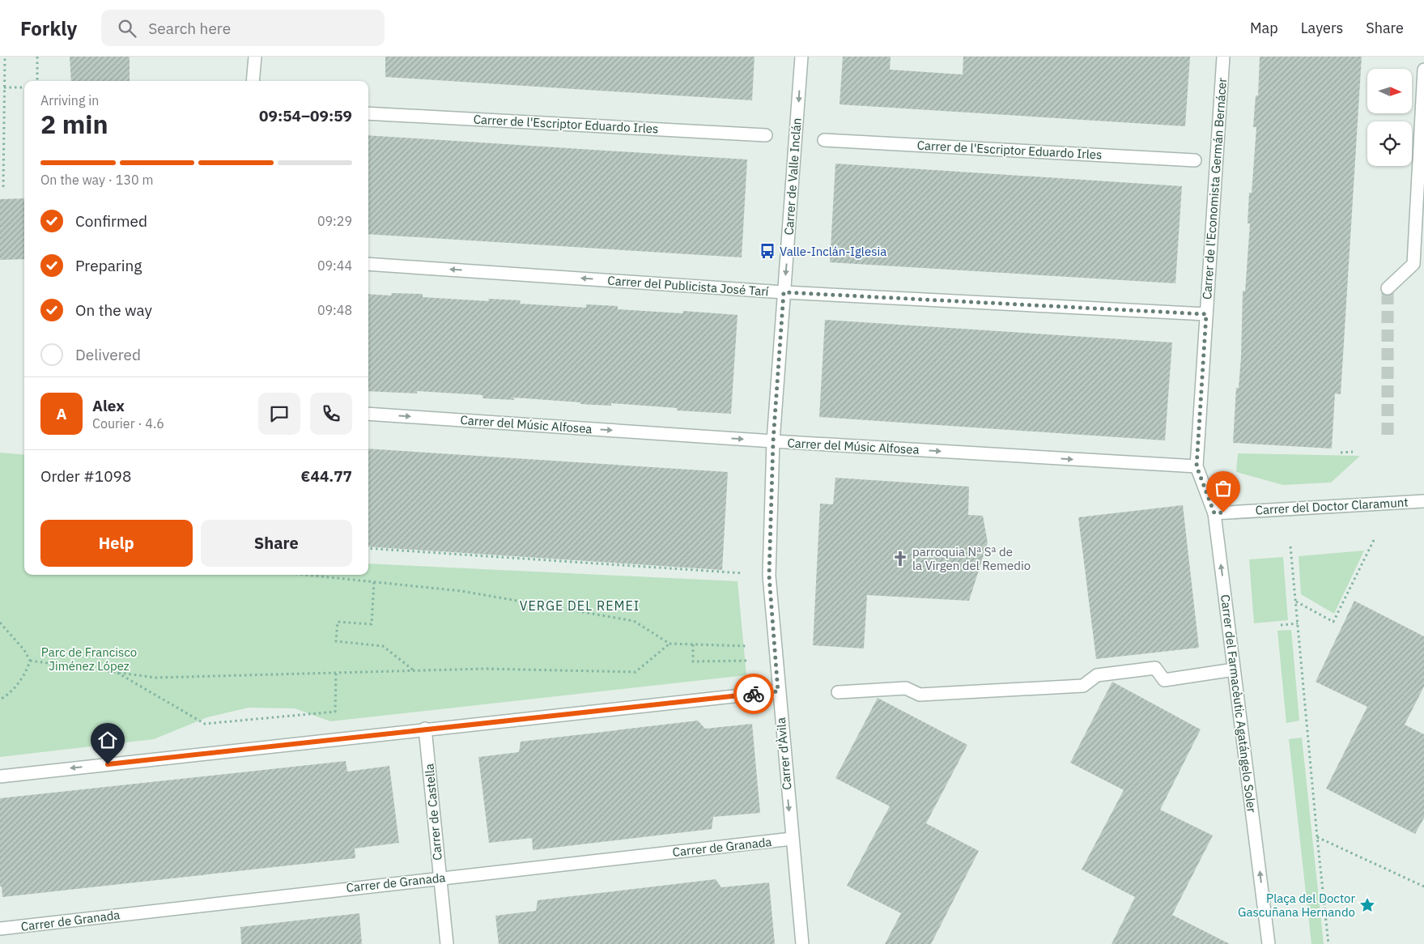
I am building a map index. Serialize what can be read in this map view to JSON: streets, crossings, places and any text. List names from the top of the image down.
{
  "streets": {
    "street": [
      "Carrer de l'Escriptor Eduardo Irles",
      "Carrer de Valle Inclán",
      "Carrer de l'Economista Germán Bernácer",
      "Carrer del Publicista José Tarí",
      "Carrer del Músic Alfosea",
      "Carrer del Doctor Claramunt",
      "Carrer del Farmacèutic Agatángelo Soler",
      "Carrer d'Àvila",
      "Carrer de Castella",
      "Carrer de Granada"
    ]
  },
  "crossings": [
    ["Carrer de Valle Inclán", "Carrer del Publicista José Tarí"],
    ["Carrer de Valle Inclán", "Carrer del Músic Alfosea"],
    ["Carrer de Valle Inclán", "Carrer d'Àvila"],
    ["Carrer de l'Economista Germán Bernácer", "Carrer del Publicista José Tarí"],
    ["Carrer de l'Economista Germán Bernácer", "Carrer del Músic Alfosea"],
    ["Carrer de l'Economista Germán Bernácer", "Carrer del Farmacèutic Agatángelo Soler"],
    ["Carrer del Músic Alfosea", "Carrer del Farmacèutic Agatángelo Soler"],
    ["Carrer del Músic Alfosea", "Carrer d'Àvila"],
    ["Carrer del Doctor Claramunt", "Carrer del Farmacèutic Agatángelo Soler"],
    ["Carrer d'Àvila", "Carrer de Granada"],
    ["Carrer de Castella", "Carrer de Granada"]
  ],
  "one_way": [
    "Carrer de Valle Inclán",
    "Carrer del Publicista José Tarí",
    "Carrer del Músic Alfosea",
    "Carrer del Farmacèutic Agatángelo Soler"
  ],
  "districts": ["VERGE DEL REMEI"],
  "parks": ["Parc de Francisco Jiménez López"],
  "places": {
    "bus stop": ["Valle-Inclán-Iglesia"],
    "church": ["parroquia Nª Sª de la Virgen del Remedio"],
    "place": ["Plaça del Doctor Gascuñana Hernando"]
  },
  "north": "right",
  "page": {
    "header": "Forkly",
    "search": "Search here",
    "nav": ["Map", "Layers", "Share"],
    "heading": ["2 min", "Arriving in", "09:54–09:59"],
    "panel": [
      "Alex",
      "Courier · 4.6",
      "Order #1098",
      "€44.77"
    ],
    "bar": "On the way · 130 m",
    "list": [
      ["Confirmed", "09:29"],
      ["Preparing", "09:44"],
      ["On the way", "09:48"],
      "Delivered"
    ],
    "round": "A",
    "buttons": ["Help", "Share"]
  }
}
